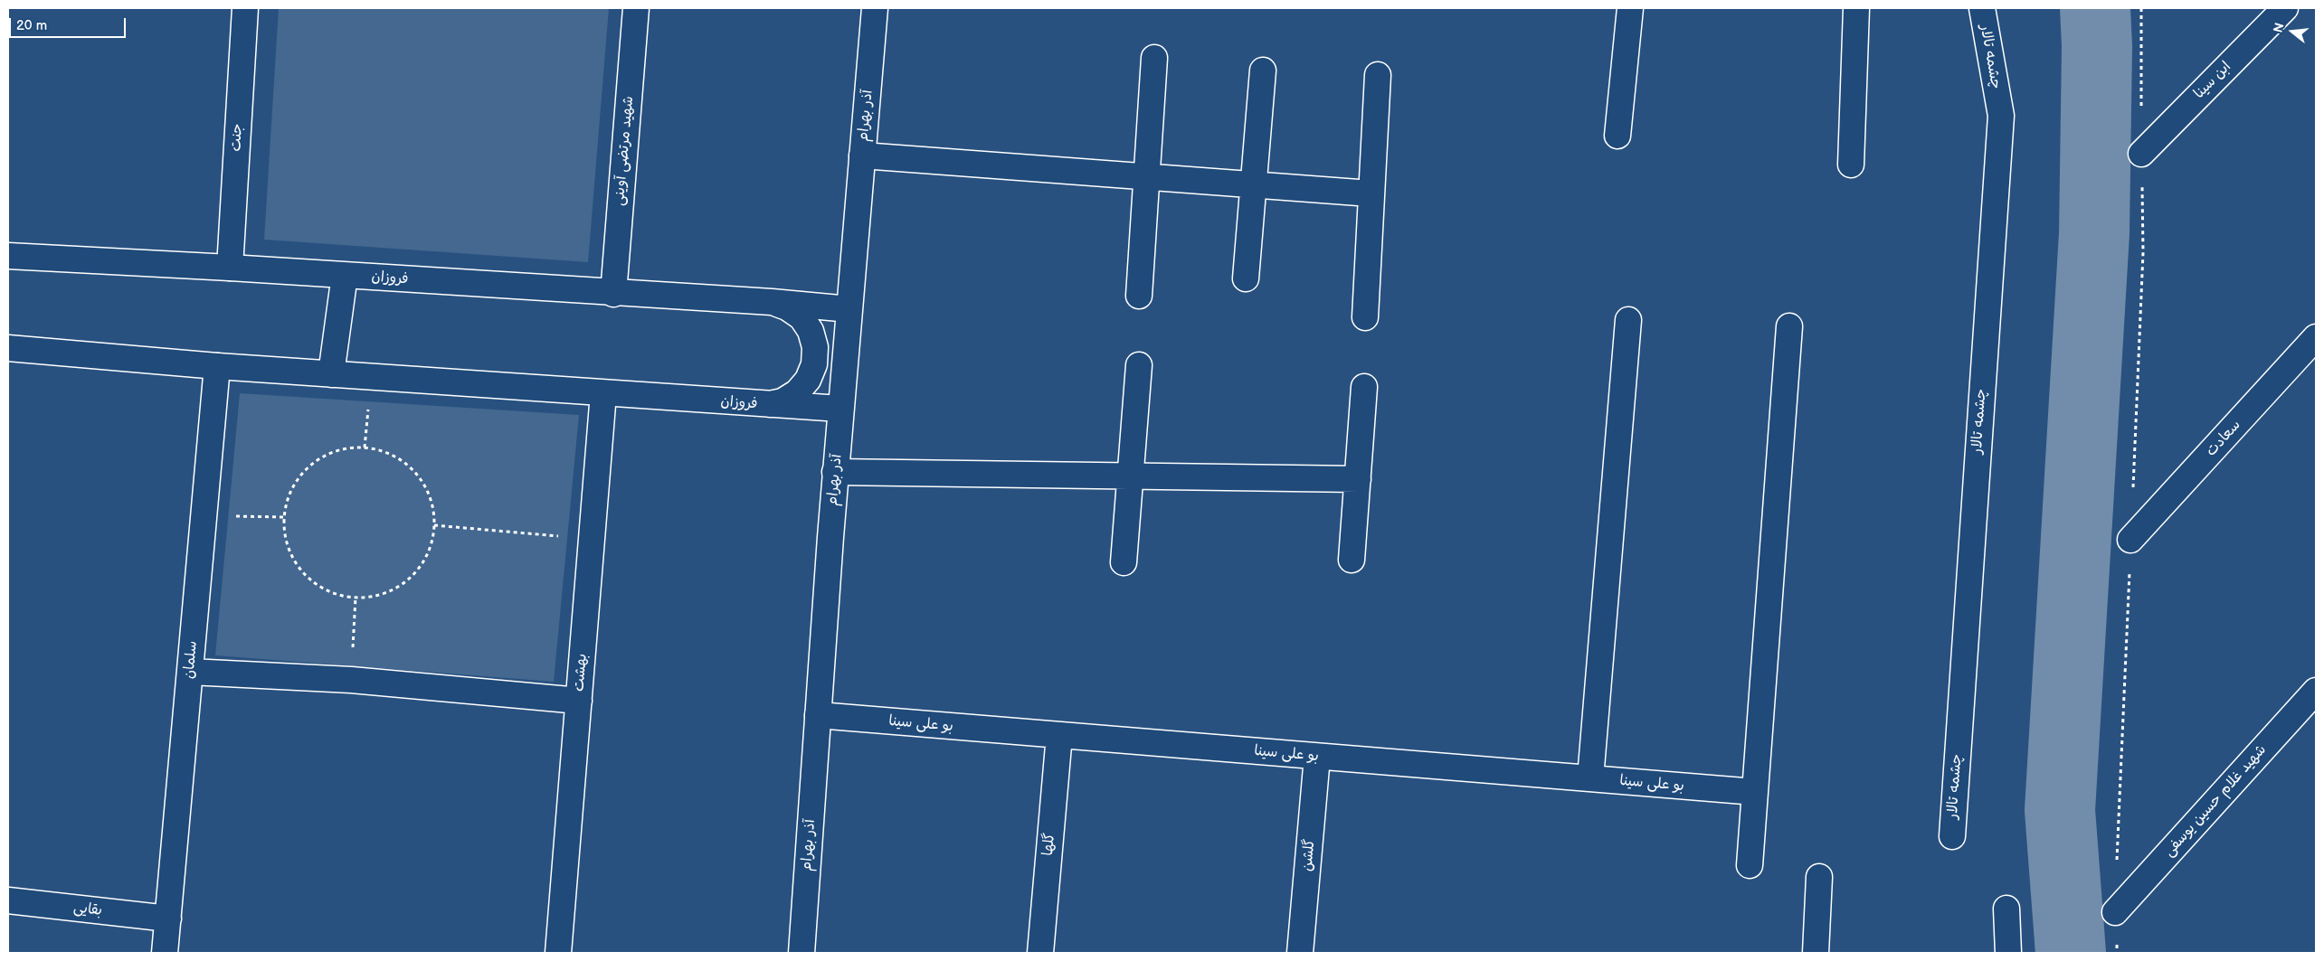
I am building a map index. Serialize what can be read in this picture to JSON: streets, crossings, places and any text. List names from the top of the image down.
{
  "streets": {
    "street": [
      "چشمه تالار",
      "ابن سینا",
      "آذر بهرام",
      "جنت",
      "شهید مرتضی آوینی",
      "فروزان",
      "سعادت",
      "سلمان",
      "بهشت",
      "بو علی سینا",
      "شهید غلام حسین یوسفی",
      "گلها",
      "گلشن",
      "بقایی"
    ]
  },
  "crossings": [
    ["آذر بهرام", "فروزان"],
    ["آذر بهرام", "بو علی سینا"],
    ["جنت", "فروزان"],
    ["شهید مرتضی آوینی", "فروزان"],
    ["فروزان", "سلمان"],
    ["فروزان", "بهشت"],
    ["سلمان", "بقایی"],
    ["بو علی سینا", "گلها"],
    ["بو علی سینا", "گلشن"]
  ],
  "scale_bar": "20 m",
  "north": "left"
}
